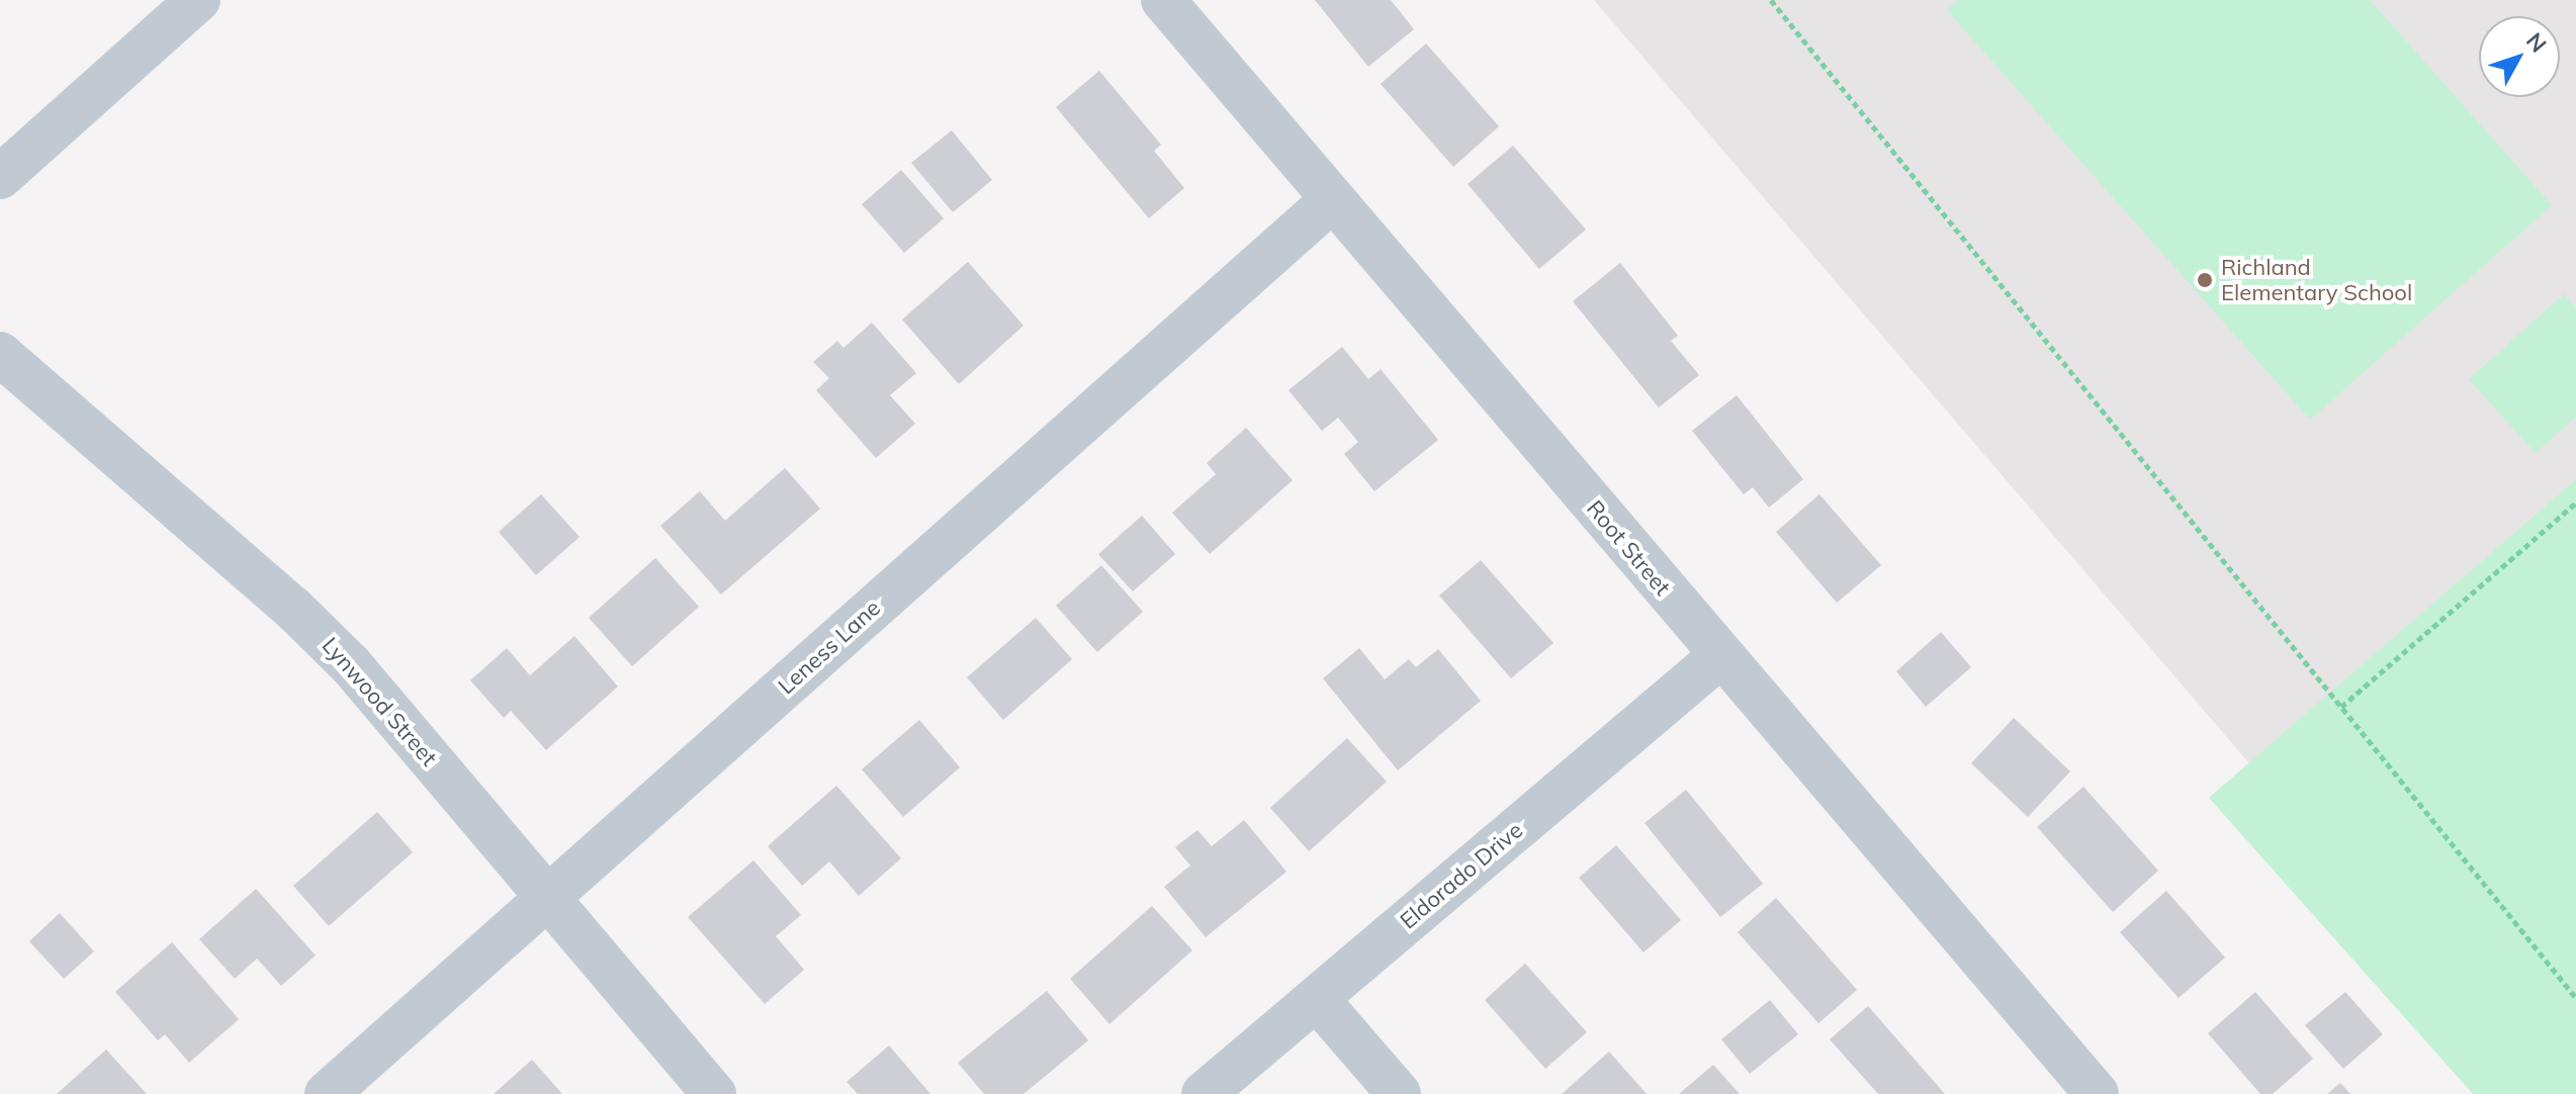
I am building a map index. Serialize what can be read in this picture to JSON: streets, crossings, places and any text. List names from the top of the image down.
{
  "streets": {
    "street": [
      "Root Street",
      "Leness Lane",
      "Lynwood Street",
      "Eldorado Drive"
    ]
  },
  "crossings": [
    ["Root Street", "Leness Lane"],
    ["Root Street", "Eldorado Drive"],
    ["Leness Lane", "Lynwood Street"]
  ],
  "places": ["Richland Elementary School"],
  "north": "top right"
}
